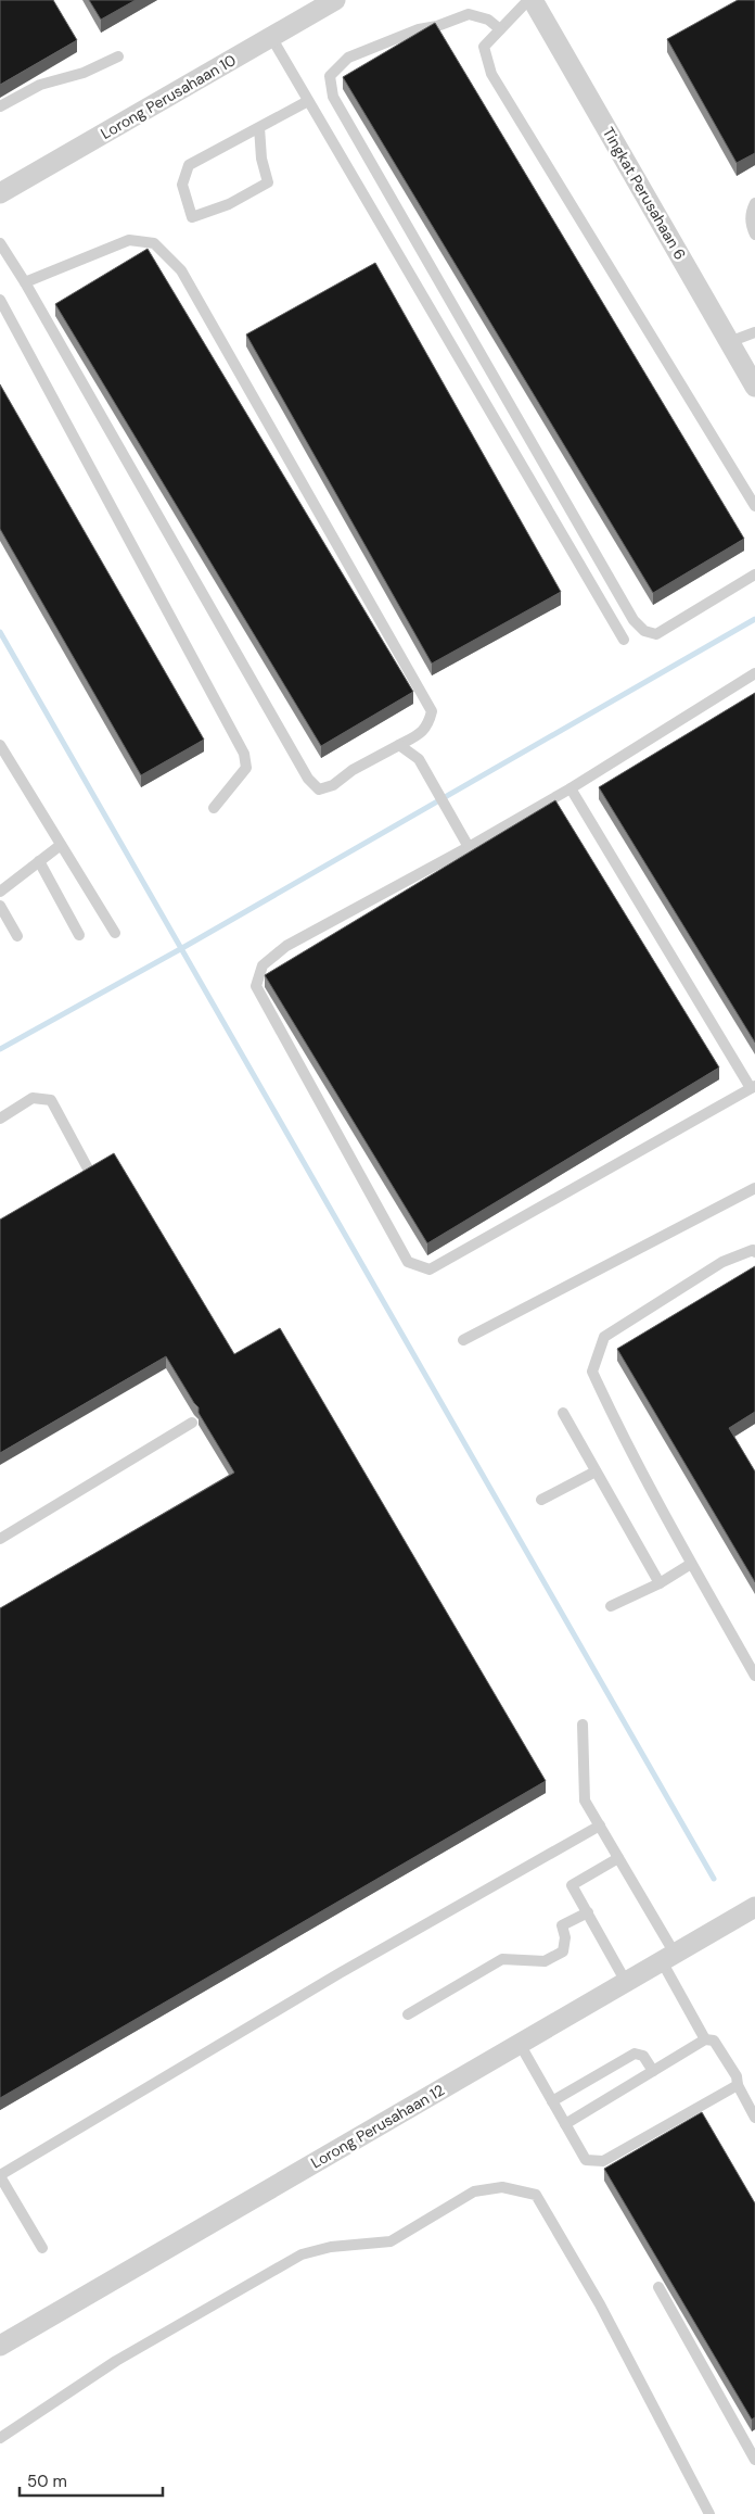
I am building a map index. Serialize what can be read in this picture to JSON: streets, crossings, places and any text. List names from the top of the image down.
{
  "streets": {
    "street": ["Lorong Perusahaan 10", "Tingkat Perusahaan 6", "Lorong Perusahaan 12"]
  },
  "scale_bar": "50 m"
}
